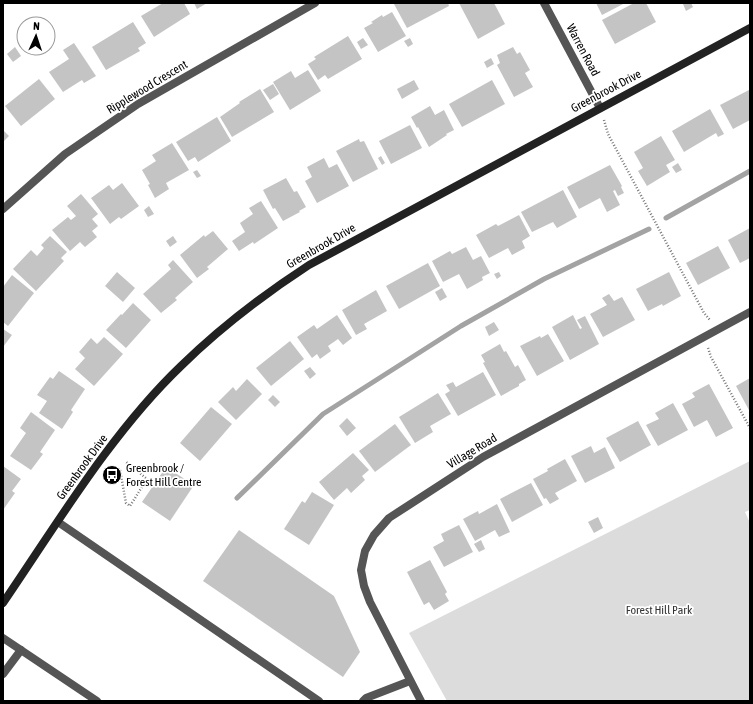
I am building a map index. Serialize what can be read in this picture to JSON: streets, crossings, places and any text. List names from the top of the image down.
{
  "streets": {
    "street": [
      "Warren Road",
      "Ripplewood Crescent",
      "Greenbrook Drive",
      "Village Road"
    ]
  },
  "crossings": [
    ["Warren Road", "Greenbrook Drive"]
  ],
  "parks": ["Forest Hill Park"],
  "places": {
    "bus stop": ["Greenbrook / Forest Hill Centre"]
  },
  "north": "top"
}
